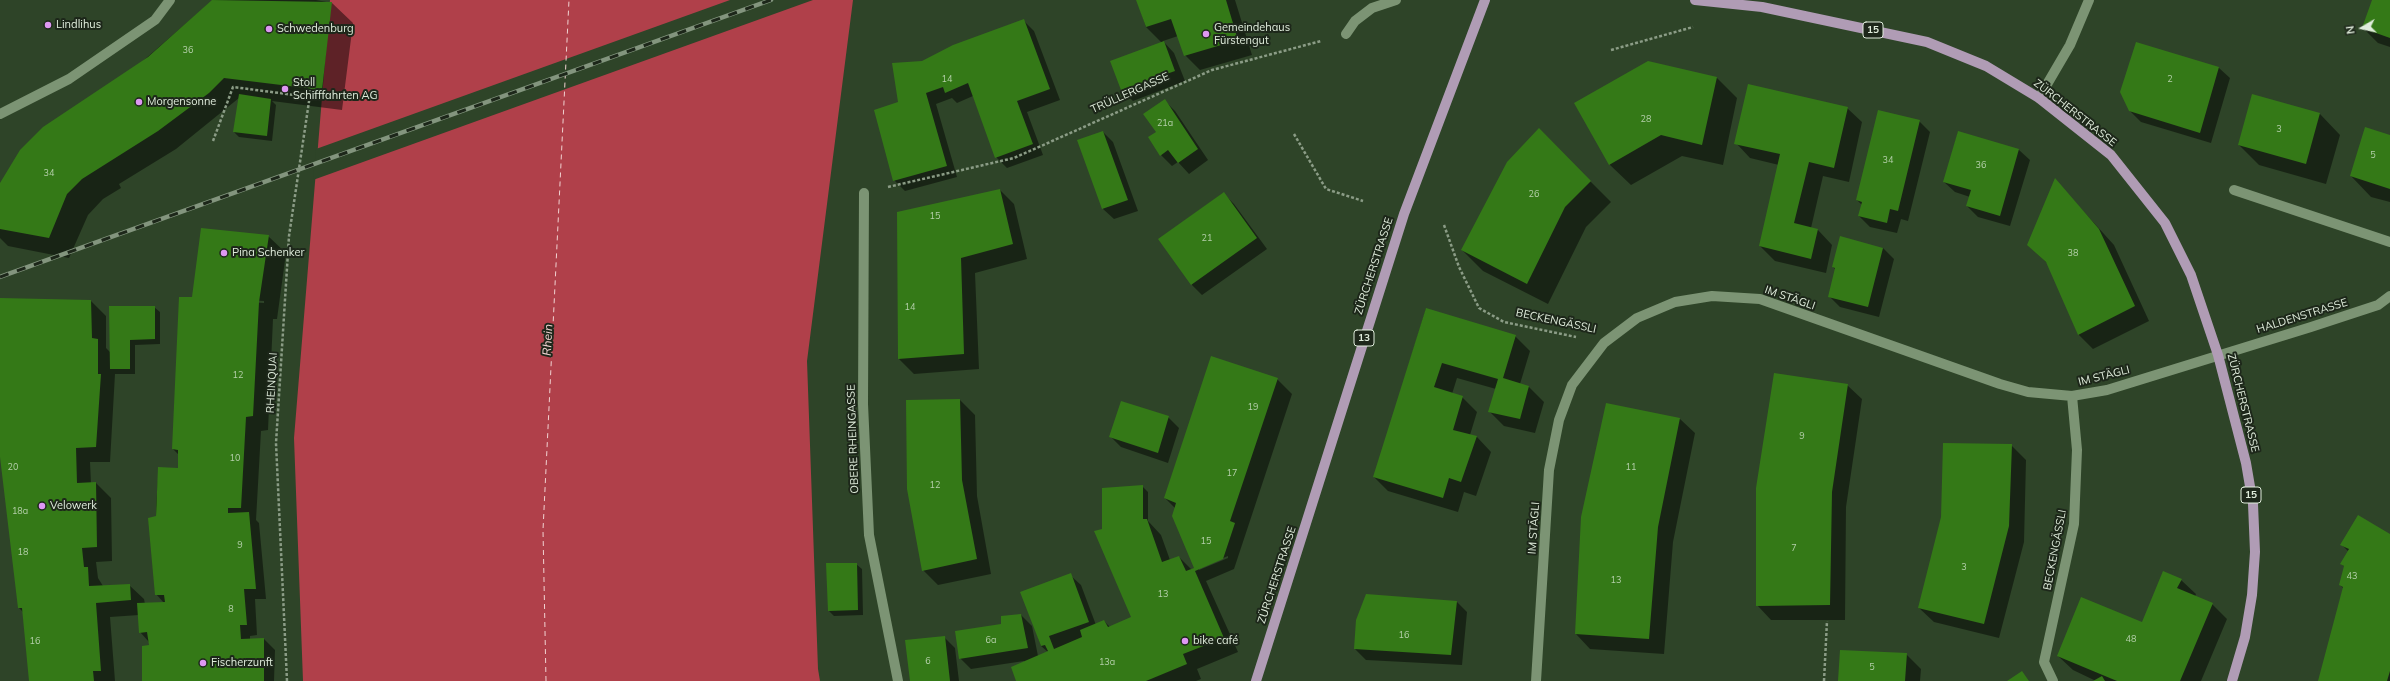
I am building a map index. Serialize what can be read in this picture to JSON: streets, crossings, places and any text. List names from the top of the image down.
{
  "streets": {
    "main road": ["15", "ZÜRCHERSTRASSE", "13"],
    "street": [
      "IM STÄGLI",
      "HALDENSTRASSE",
      "BECKENGÄSSLI",
      "OBERE RHEINGASSE"
    ],
    "path": ["TRÜLLERGASSE", "RHEINQUAI"]
  },
  "crossings": [
    ["TRÜLLERGASSE", "OBERE RHEINGASSE"],
    ["ZÜRCHERSTRASSE", "IM STÄGLI"],
    ["ZÜRCHERSTRASSE", "HALDENSTRASSE"],
    ["IM STÄGLI", "HALDENSTRASSE"],
    ["IM STÄGLI", "BECKENGÄSSLI"]
  ],
  "water": ["Rhein"],
  "places": [
    "Lindlihus",
    "Schwedenburg",
    "Gemeindehaus Fürstengut",
    "Stoll Schifffahrten AG",
    "Morgensonne",
    "Pina Schenker",
    "Velowerk",
    "bike café",
    "Fischerzunft"
  ],
  "house_numbers": [
    "36",
    "14",
    "2",
    "28",
    "21a",
    "3",
    "5",
    "34",
    "36",
    "34",
    "26",
    "15",
    "21",
    "38",
    "14",
    "12",
    "19",
    "9",
    "10",
    "20",
    "11",
    "17",
    "12",
    "18a",
    "15",
    "9",
    "7",
    "18",
    "3",
    "43",
    "13",
    "13",
    "8",
    "16",
    "48",
    "6a",
    "16",
    "6",
    "13a",
    "5"
  ],
  "north": "left"
}
